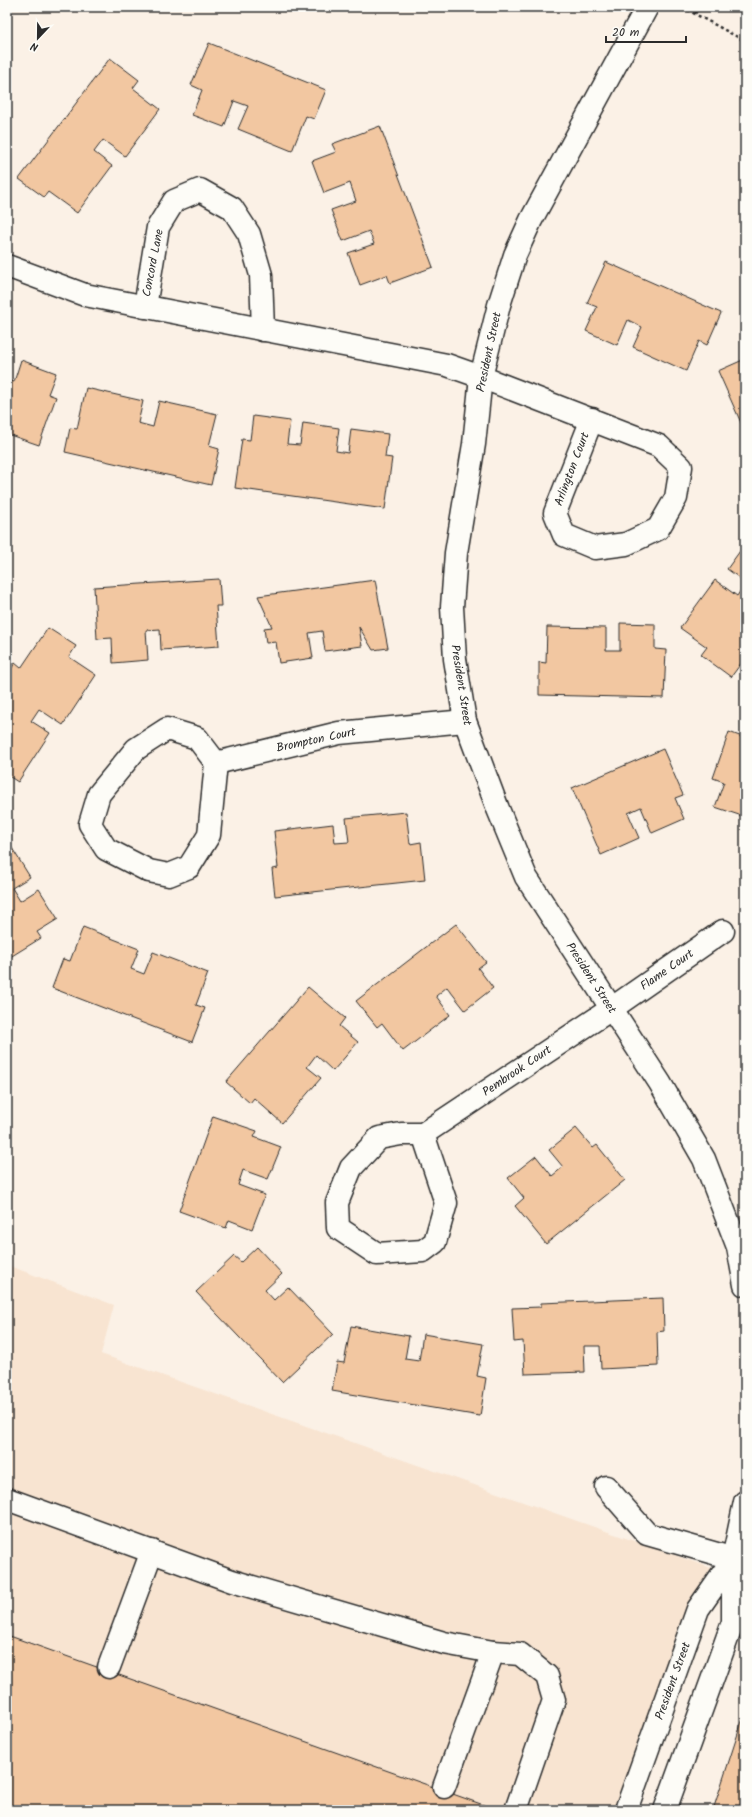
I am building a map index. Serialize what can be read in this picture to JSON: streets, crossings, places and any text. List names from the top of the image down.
{
  "streets": {
    "street": [
      "Concord Lane",
      "President Street",
      "Arlington Court",
      "Brompton Court",
      "Flame Court",
      "Pembrook Court"
    ]
  },
  "crossings": [
    ["Concord Lane", "President Street"],
    ["Concord Lane", "Arlington Court"],
    ["President Street", "Arlington Court"],
    ["President Street", "Brompton Court"],
    ["President Street", "Flame Court"],
    ["President Street", "Pembrook Court"],
    ["Flame Court", "Pembrook Court"]
  ],
  "scale_bar": "20 m",
  "north": "bottom"
}
